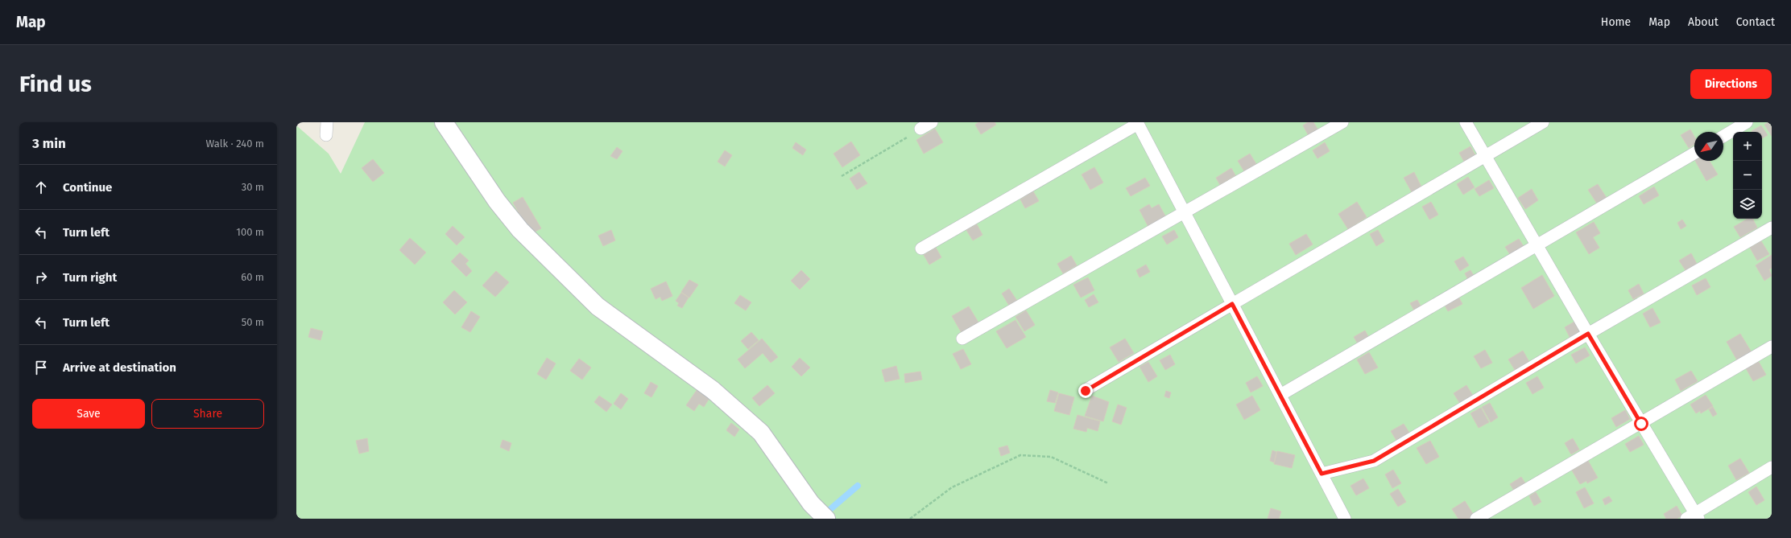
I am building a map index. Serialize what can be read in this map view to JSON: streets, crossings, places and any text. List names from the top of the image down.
{
  "north": "bottom left",
  "page": {
    "header": "Map",
    "nav": [
      "Home",
      "Map",
      "About",
      "Contact"
    ],
    "buttons": [
      "Directions",
      ["Save", "Share"]
    ],
    "title": "Find us",
    "heading": ["3 min", "Walk · 240 m"],
    "map_buttons": ["+", "−"],
    "list": [
      ["Continue", "30 m"],
      ["Turn left", "100 m"],
      ["Turn right", "60 m"],
      ["Turn left", "50 m"],
      "Arrive at destination"
    ]
  }
}
